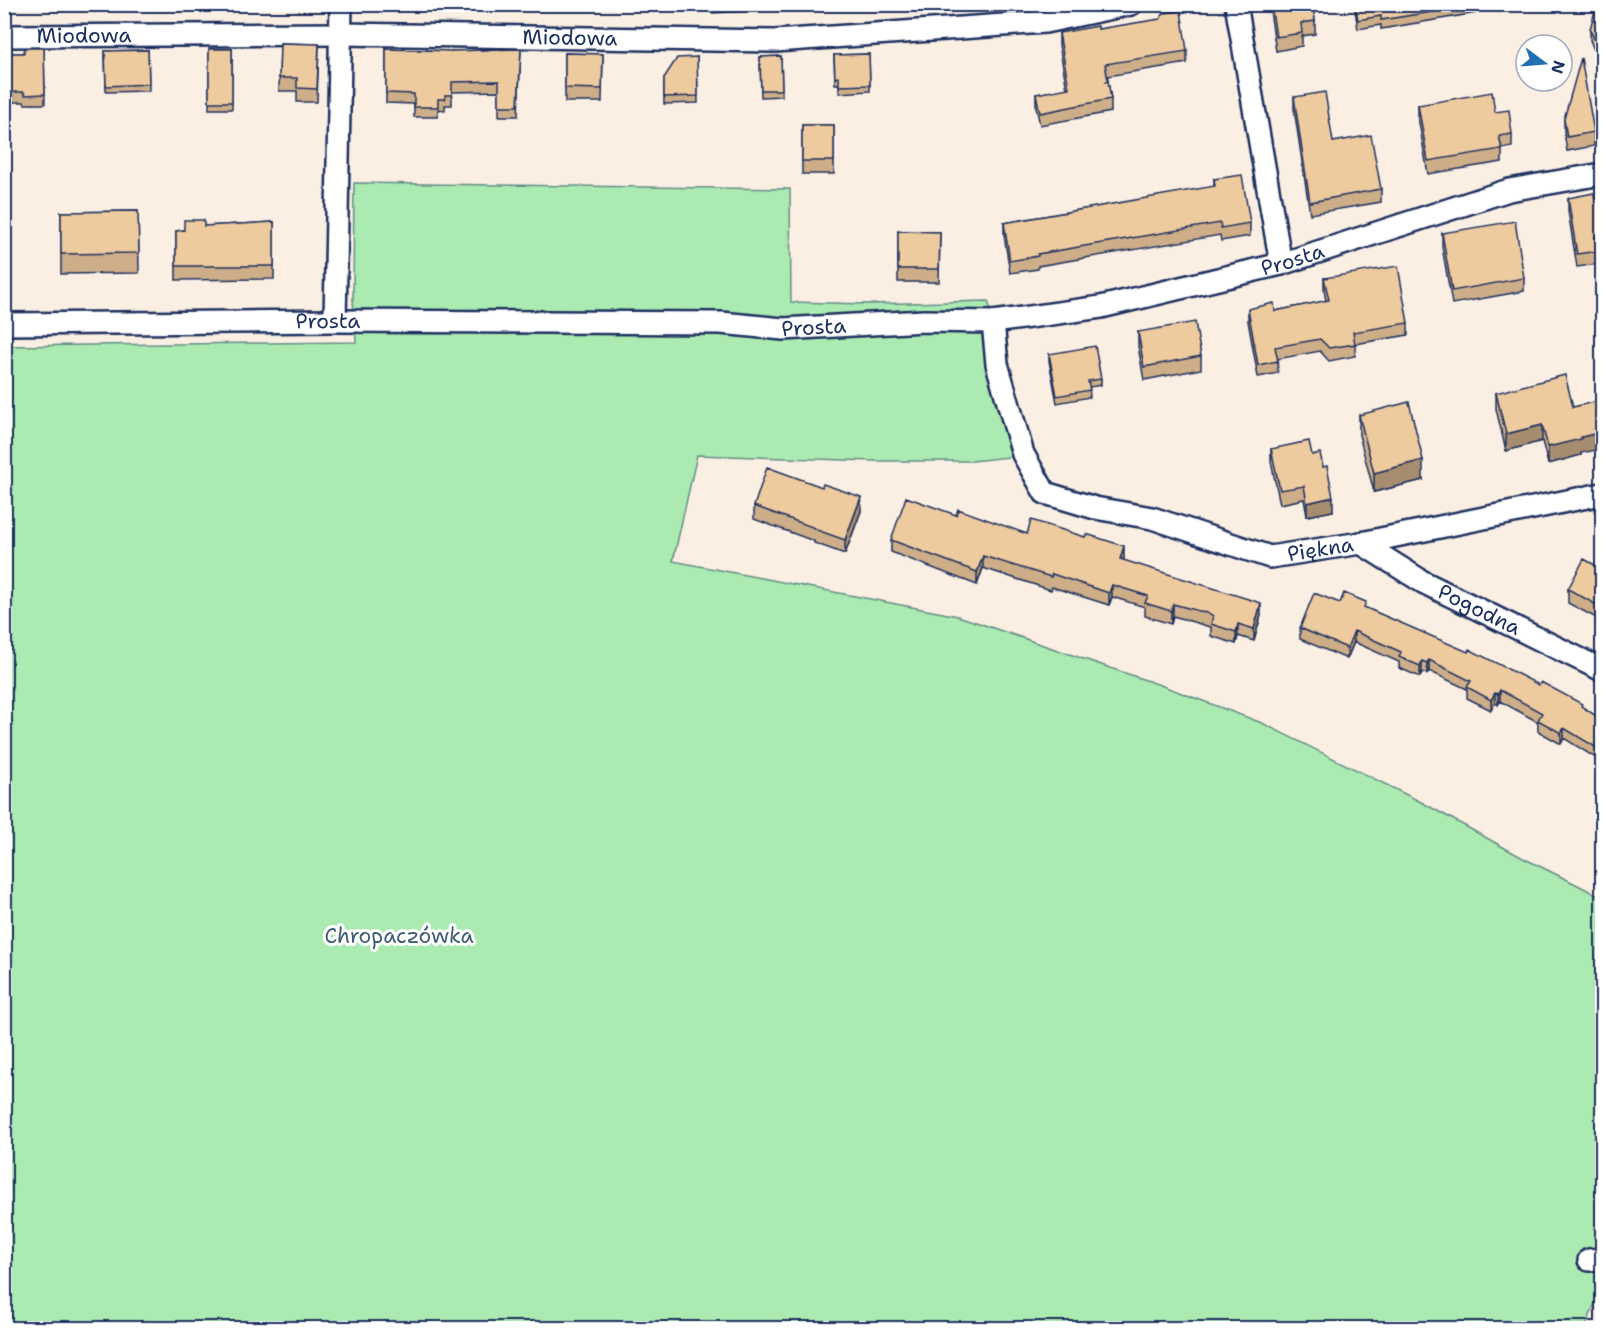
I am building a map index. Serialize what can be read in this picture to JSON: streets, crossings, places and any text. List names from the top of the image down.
{
  "streets": {
    "street": [
      "Miodowa",
      "Prosta",
      "Piękna",
      "Pogodna"
    ]
  },
  "crossings": [
    ["Prosta", "Piękna"],
    ["Piękna", "Pogodna"]
  ],
  "parks": ["Chropaczówka"],
  "north": "right"
}
